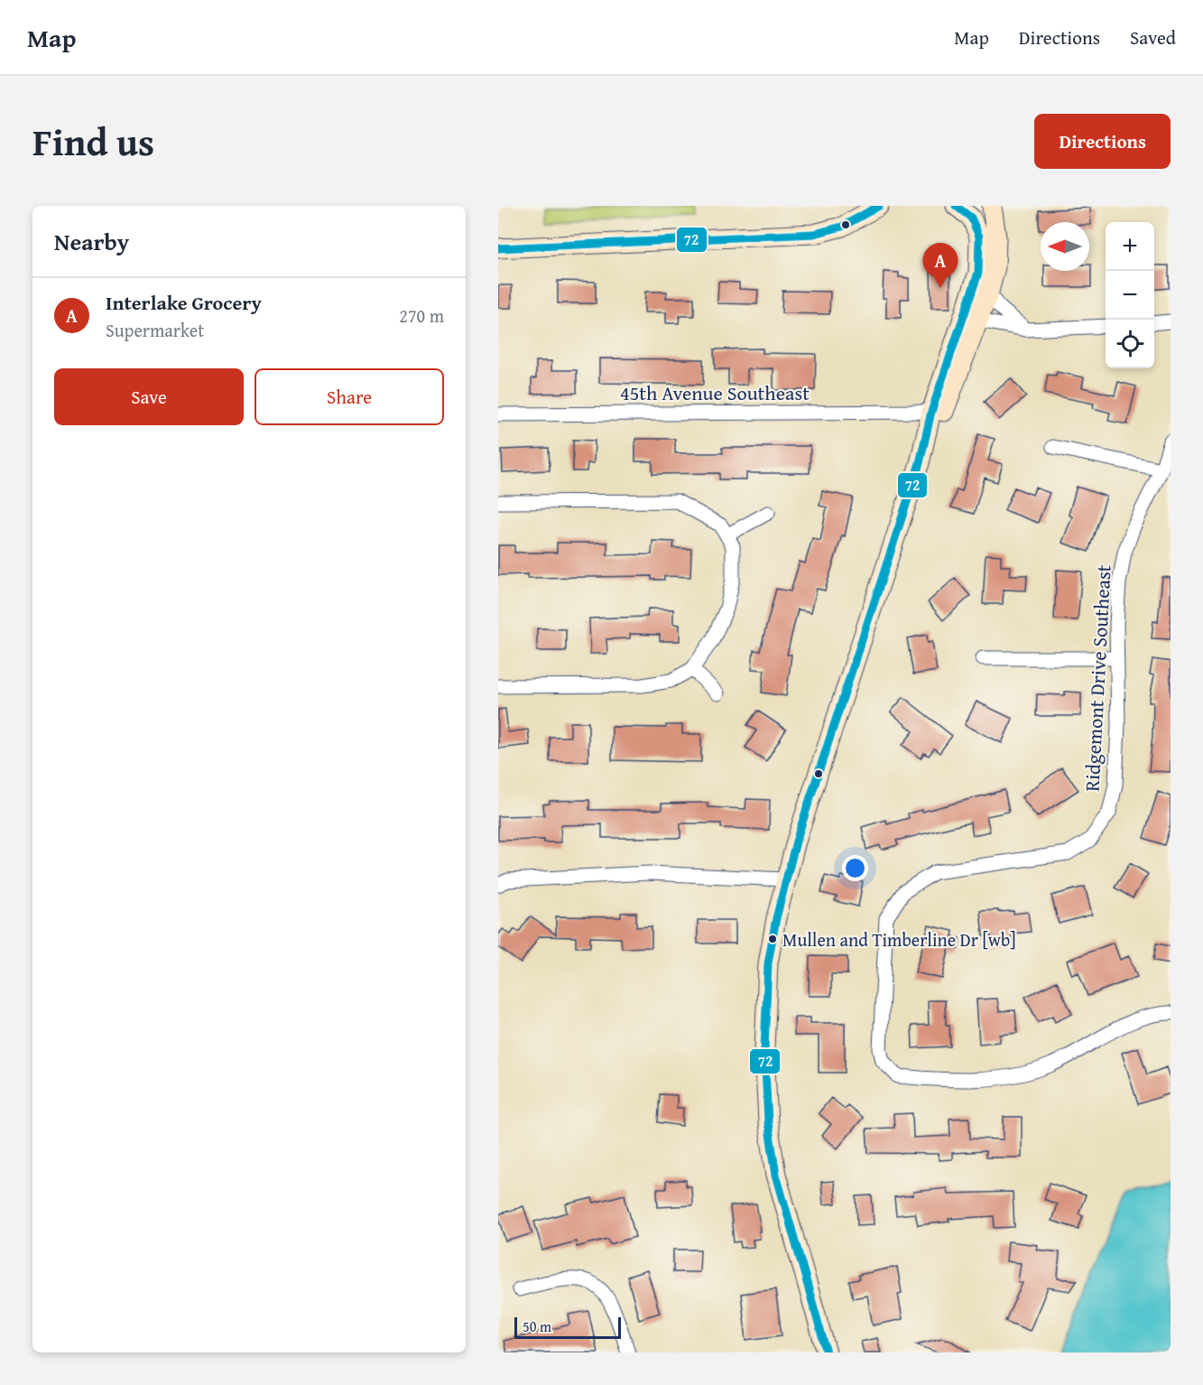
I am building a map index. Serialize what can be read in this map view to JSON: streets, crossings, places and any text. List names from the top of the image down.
{
  "streets": {
    "street": ["45th Avenue Southeast", "Ridgemont Drive Southeast"]
  },
  "places": ["Mullen and Timberline Dr [wb]"],
  "lines": ["transit line 72"],
  "scale_bar": "50 m",
  "north": "left",
  "page": {
    "header": "Map",
    "nav": ["Map", "Directions", "Saved"],
    "title": "Find us",
    "buttons": [
      "Directions",
      ["Save", "Share"]
    ],
    "heading": "Nearby",
    "map_buttons": ["+", "−"],
    "pins": "A",
    "list": [
      {
        "mark": "A",
        "name": "Interlake Grocery",
        "note": "Supermarket",
        "value": "270 m"
      }
    ],
    "scale": "50 m"
  }
}
